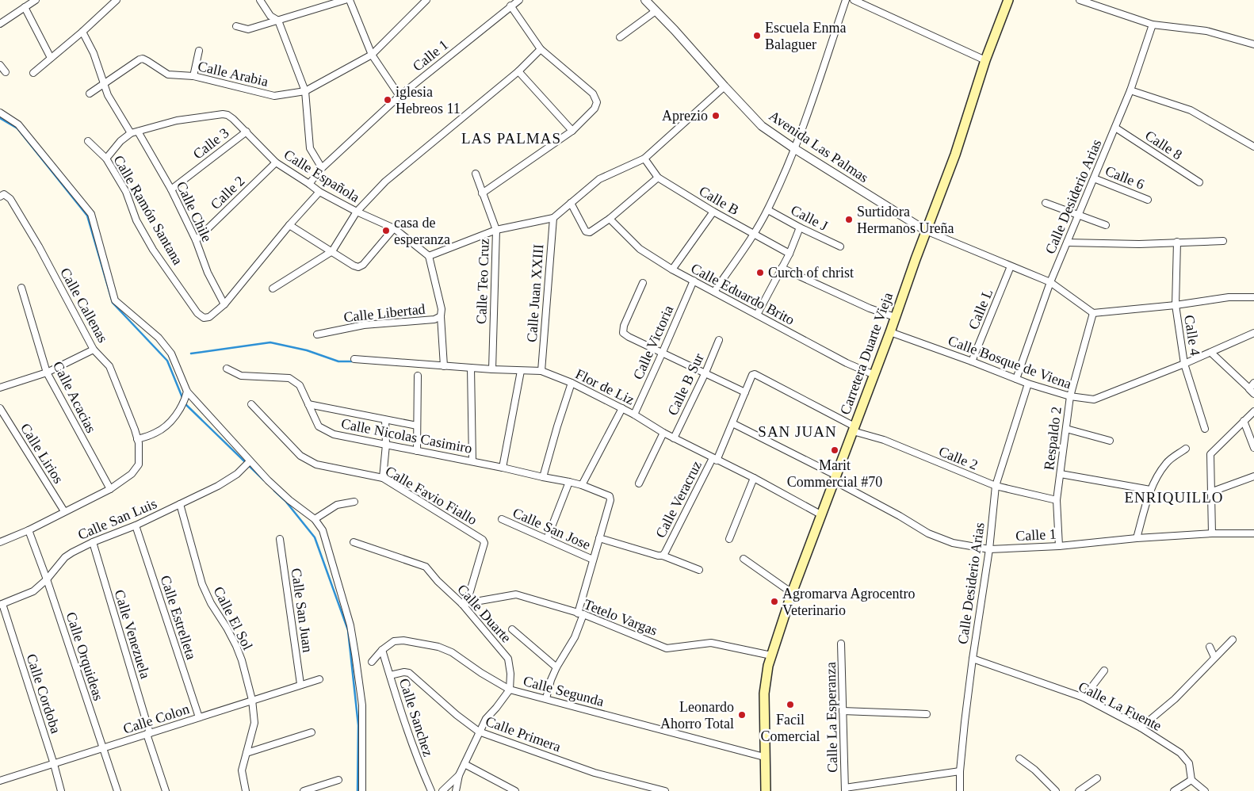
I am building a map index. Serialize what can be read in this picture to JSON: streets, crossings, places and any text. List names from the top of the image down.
{
  "streets": {
    "main road": ["Carretera Duarte Vieja"],
    "street": [
      "Calle 1",
      "Calle Arabia",
      "Calle 3",
      "Calle 8",
      "Avenida Las Palmas",
      "Calle Española",
      "Calle 6",
      "Calle 2",
      "Calle Desiderio Arias",
      "Calle B",
      "Calle Ramón Santana",
      "Calle Chile",
      "Calle J",
      "Calle Teo Cruz",
      "Calle Juan XXIII",
      "Calle Eduardo Brito",
      "Calle Callenas",
      "Calle L",
      "Calle Libertad",
      "Calle 4",
      "Calle Victoria",
      "Calle Bosque de Viena",
      "Calle B Sur",
      "Flor de Liz",
      "Calle Acacias",
      "Calle Nicolas Casimiro",
      "Respaldo 2",
      "Calle Lirios",
      "Calle Favio Fiallo",
      "Calle Veracruz",
      "Calle San Luis",
      "Calle San Jose",
      "Calle San Juan",
      "Calle Duarte",
      "Calle Estrelleta",
      "Tetelo Vargas",
      "Calle El Sol",
      "Calle Venezuela",
      "Calle Orquideas",
      "Calle Segunda",
      "Calle Cordoba",
      "Calle La Fuente",
      "Calle Sanchez",
      "Calle La Esperanza",
      "Calle Colon",
      "Calle Primera"
    ]
  },
  "crossings": [
    ["Calle 1", "Calle Española"],
    ["Calle 1", "Calle Desiderio Arias"],
    ["Calle 1", "Carretera Duarte Vieja"],
    ["Calle 1", "Respaldo 2"],
    ["Calle 1", "Calle Veracruz"],
    ["Calle 3", "Calle Española"],
    ["Calle 3", "Calle Chile"],
    ["Calle 8", "Calle Desiderio Arias"],
    ["Avenida Las Palmas", "Carretera Duarte Vieja"],
    ["Calle Española", "Calle 2"],
    ["Calle Española", "Calle Chile"],
    ["Calle Española", "Calle Libertad"],
    ["Calle 6", "Calle Desiderio Arias"],
    ["Calle 2", "Calle Desiderio Arias"],
    ["Calle 2", "Calle Chile"],
    ["Calle 2", "Carretera Duarte Vieja"],
    ["Calle 2", "Respaldo 2"],
    ["Calle 2", "Calle Veracruz"],
    ["Calle Desiderio Arias", "Calle Bosque de Viena"],
    ["Calle Desiderio Arias", "Calle La Fuente"],
    ["Calle Ramón Santana", "Calle Chile"],
    ["Calle Teo Cruz", "Flor de Liz"],
    ["Calle Juan XXIII", "Flor de Liz"],
    ["Calle Eduardo Brito", "Calle Victoria"],
    ["Calle Eduardo Brito", "Carretera Duarte Vieja"],
    ["Calle Callenas", "Calle Acacias"],
    ["Calle L", "Calle Bosque de Viena"],
    ["Calle 4", "Calle Bosque de Viena"],
    ["Calle Victoria", "Flor de Liz"],
    ["Carretera Duarte Vieja", "Calle Bosque de Viena"],
    ["Carretera Duarte Vieja", "Flor de Liz"],
    ["Carretera Duarte Vieja", "Tetelo Vargas"],
    ["Carretera Duarte Vieja", "Calle Segunda"],
    ["Calle Bosque de Viena", "Respaldo 2"],
    ["Calle B Sur", "Flor de Liz"],
    ["Flor de Liz", "Calle Veracruz"],
    ["Calle Nicolas Casimiro", "Calle Veracruz"],
    ["Calle Favio Fiallo", "Calle Duarte"],
    ["Calle Favio Fiallo", "Tetelo Vargas"],
    ["Calle San Luis", "Calle Estrelleta"],
    ["Calle San Luis", "Calle El Sol"],
    ["Calle San Luis", "Calle Venezuela"],
    ["Calle San Luis", "Calle Orquideas"],
    ["Calle San Luis", "Calle Cordoba"],
    ["Calle San Juan", "Calle Colon"],
    ["Calle Duarte", "Tetelo Vargas"],
    ["Calle Duarte", "Calle Segunda"],
    ["Calle Estrelleta", "Calle Colon"],
    ["Calle El Sol", "Calle Colon"],
    ["Calle Venezuela", "Calle Colon"],
    ["Calle Orquideas", "Calle Colon"],
    ["Calle Segunda", "Calle Sanchez"],
    ["Calle Cordoba", "Calle Colon"],
    ["Calle Sanchez", "Calle Primera"]
  ],
  "districts": ["LAS PALMAS", "SAN JUAN", "ENRIQUILLO"],
  "places": [
    "Escuela Enma Balaguer",
    "iglesia Hebreos 11",
    "Aprezio",
    "Surtidora Hermanos Ureña",
    "casa de esperanza",
    "Curch of christ",
    "Marit Commercial #70",
    "Agromarva Agrocentro Veterinario",
    "Facil Comercial",
    "Leonardo Ahorro Total"
  ]
}
